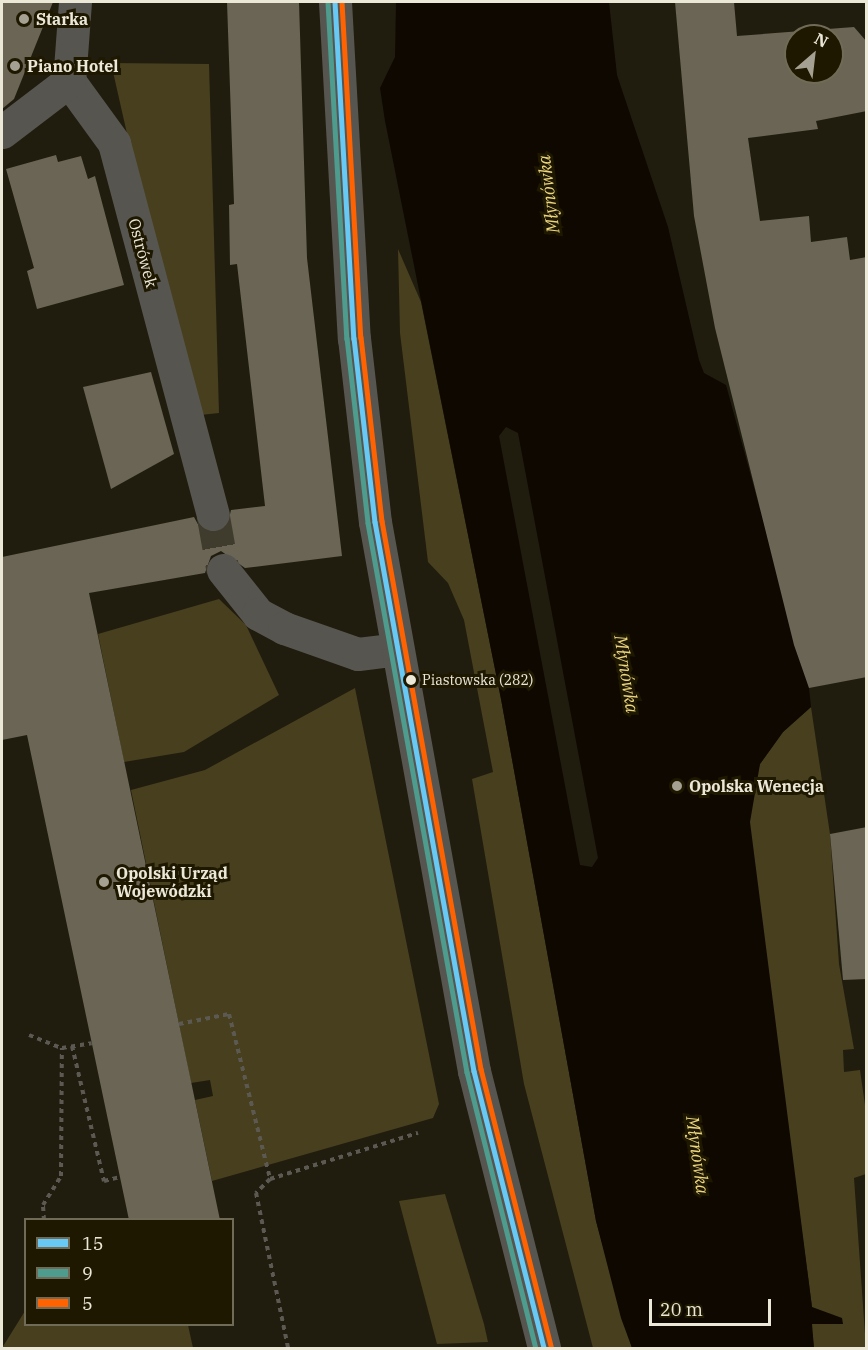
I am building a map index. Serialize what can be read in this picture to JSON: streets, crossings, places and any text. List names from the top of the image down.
{
  "streets": {
    "street": ["Ostrówek"]
  },
  "water": ["Młynówka"],
  "places": [
    "Starka",
    "Piano Hotel",
    "Piastowska (282)",
    "Opolska Wenecja",
    "Opolski Urząd Wojewódzki"
  ],
  "lines": ["transit line 15", "transit line 9", "transit line 5"],
  "legend": ["15", "9", "5"],
  "scale_bar": "20 m",
  "north": "top right"
}
